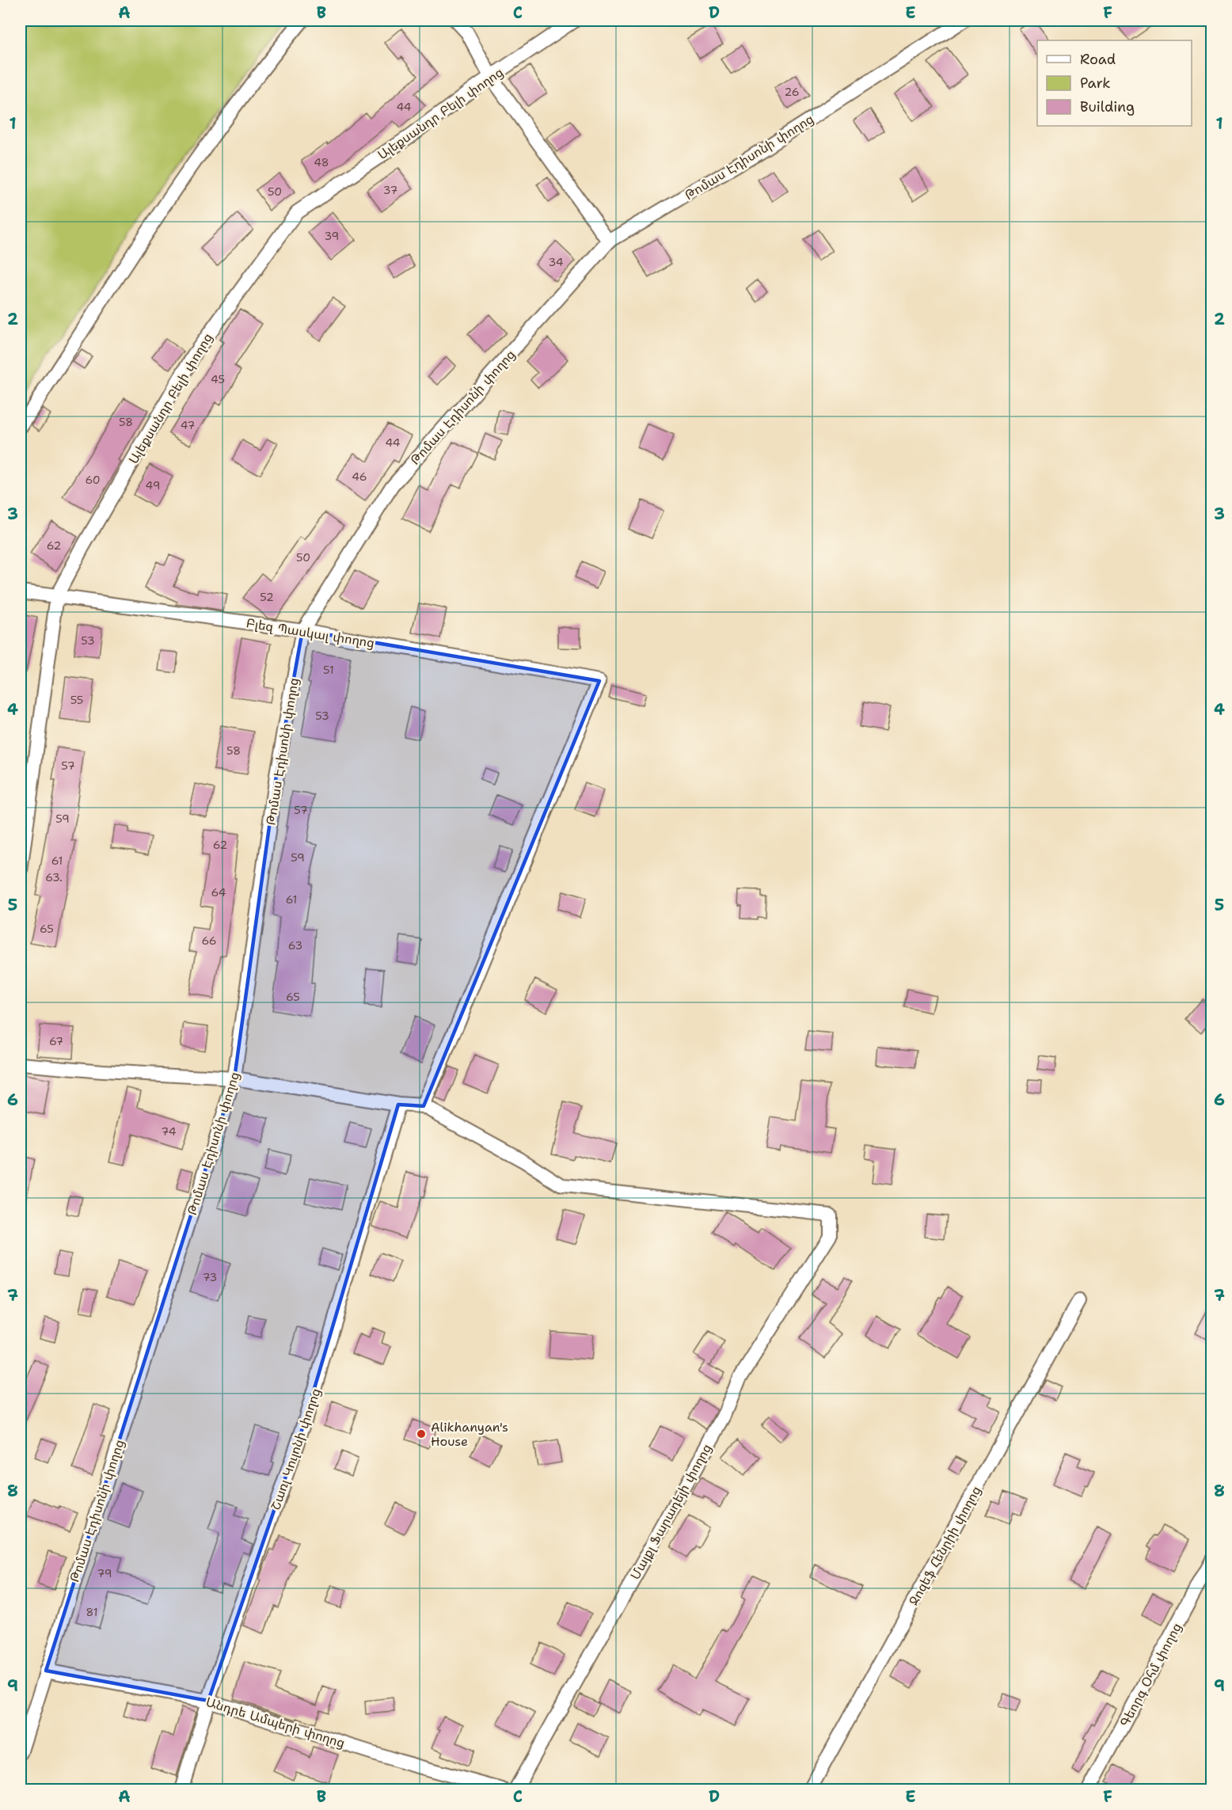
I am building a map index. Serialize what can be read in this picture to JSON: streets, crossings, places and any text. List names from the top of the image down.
{
  "streets": {
    "street": [
      "Ալեքսանդր Բելի փողոց",
      "Թոմաս Էդիսոնի փողոց",
      "Բլեզ Պասկալ փողոց",
      "Շառլ Կուլոնի փողոց",
      "Մայքլ Ֆարադեյի փողոց",
      "Ջոզեֆ Հենրիի փողոց",
      "Գեորգ Օհմ փողոց",
      "Անդրե Ամպերի փողոց"
    ]
  },
  "crossings": [
    ["Ալեքսանդր Բելի փողոց", "Բլեզ Պասկալ փողոց"],
    ["Թոմաս Էդիսոնի փողոց", "Բլեզ Պասկալ փողոց"],
    ["Թոմաս Էդիսոնի փողոց", "Անդրե Ամպերի փողոց"],
    ["Բլեզ Պասկալ փողոց", "Մայքլ Ֆարադեյի փողոց"],
    ["Շառլ Կուլոնի փողոց", "Անդրե Ամպերի փողոց"]
  ],
  "places": ["Alikhanyan's House"],
  "house_numbers": [
    "26",
    "44",
    "48",
    "37",
    "50",
    "39",
    "34",
    "45",
    "58",
    "47",
    "44",
    "46",
    "60",
    "49",
    "62",
    "50",
    "52",
    "53",
    "51",
    "55",
    "53",
    "58",
    "57",
    "57",
    "59",
    "62",
    "59",
    "61",
    "63.",
    "64",
    "61",
    "65",
    "66",
    "63",
    "65",
    "67",
    "74",
    "73",
    "79",
    "81"
  ],
  "legend": ["Road", "Park", "Building"],
  "grid": {
    "columns": [
      "A",
      "B",
      "C",
      "D",
      "E",
      "F"
    ],
    "rows": [
      "1",
      "2",
      "3",
      "4",
      "5",
      "6",
      "7",
      "8",
      "9"
    ]
  }
}
